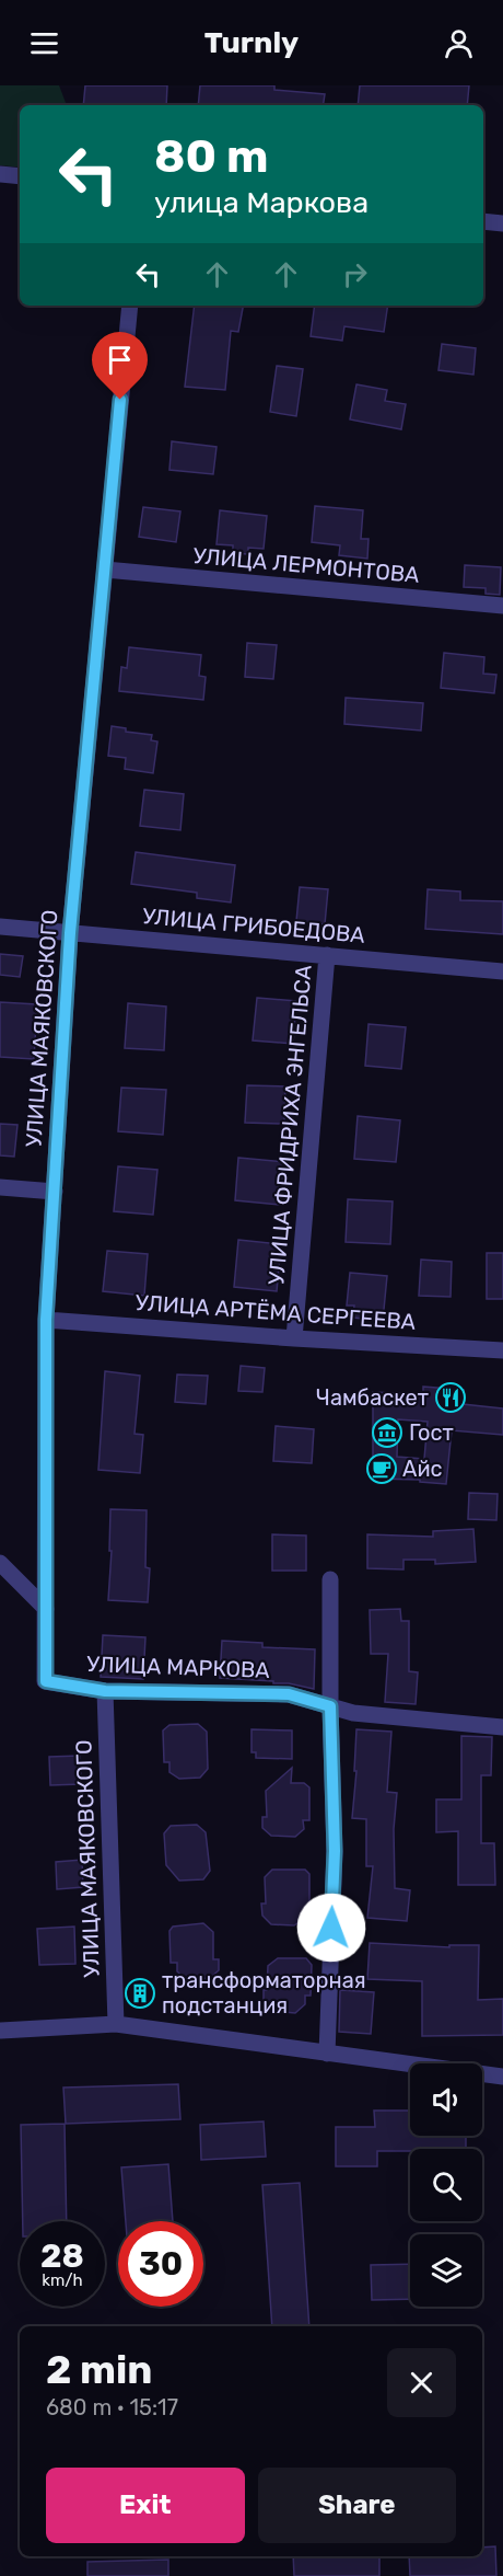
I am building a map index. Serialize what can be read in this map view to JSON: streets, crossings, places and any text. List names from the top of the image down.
{
  "streets": {
    "street": [
      "УЛИЦА ЛЕРМОНТОВА",
      "УЛИЦА ГРИБОЕДОВА",
      "УЛИЦА МАЯКОВСКОГО",
      "УЛИЦА ФРИДРИХА ЭНГЕЛЬСА",
      "УЛИЦА АРТЁМА СЕРГЕЕВА",
      "УЛИЦА МАРКОВА"
    ]
  },
  "crossings": [
    ["УЛИЦА ЛЕРМОНТОВА", "УЛИЦА МАЯКОВСКОГО"],
    ["УЛИЦА ГРИБОЕДОВА", "УЛИЦА МАЯКОВСКОГО"],
    ["УЛИЦА ГРИБОЕДОВА", "УЛИЦА ФРИДРИХА ЭНГЕЛЬСА"],
    ["УЛИЦА МАЯКОВСКОГО", "УЛИЦА АРТЁМА СЕРГЕЕВА"],
    ["УЛИЦА МАЯКОВСКОГО", "УЛИЦА МАРКОВА"],
    ["УЛИЦА ФРИДРИХА ЭНГЕЛЬСА", "УЛИЦА АРТЁМА СЕРГЕЕВА"]
  ],
  "places": {
    "restaurant": ["Чамбаскет"],
    "museum": ["Гост"],
    "cafe": ["Айс"],
    "building": ["трансформаторная подстанция"]
  },
  "page": {
    "header": "Turnly",
    "turn": ["80 m", "улица Маркова"],
    "speed": "28 km/h",
    "limit": "30",
    "heading": ["2 min", "680 m · 15:17"],
    "buttons": ["Exit", "Share"]
  }
}
